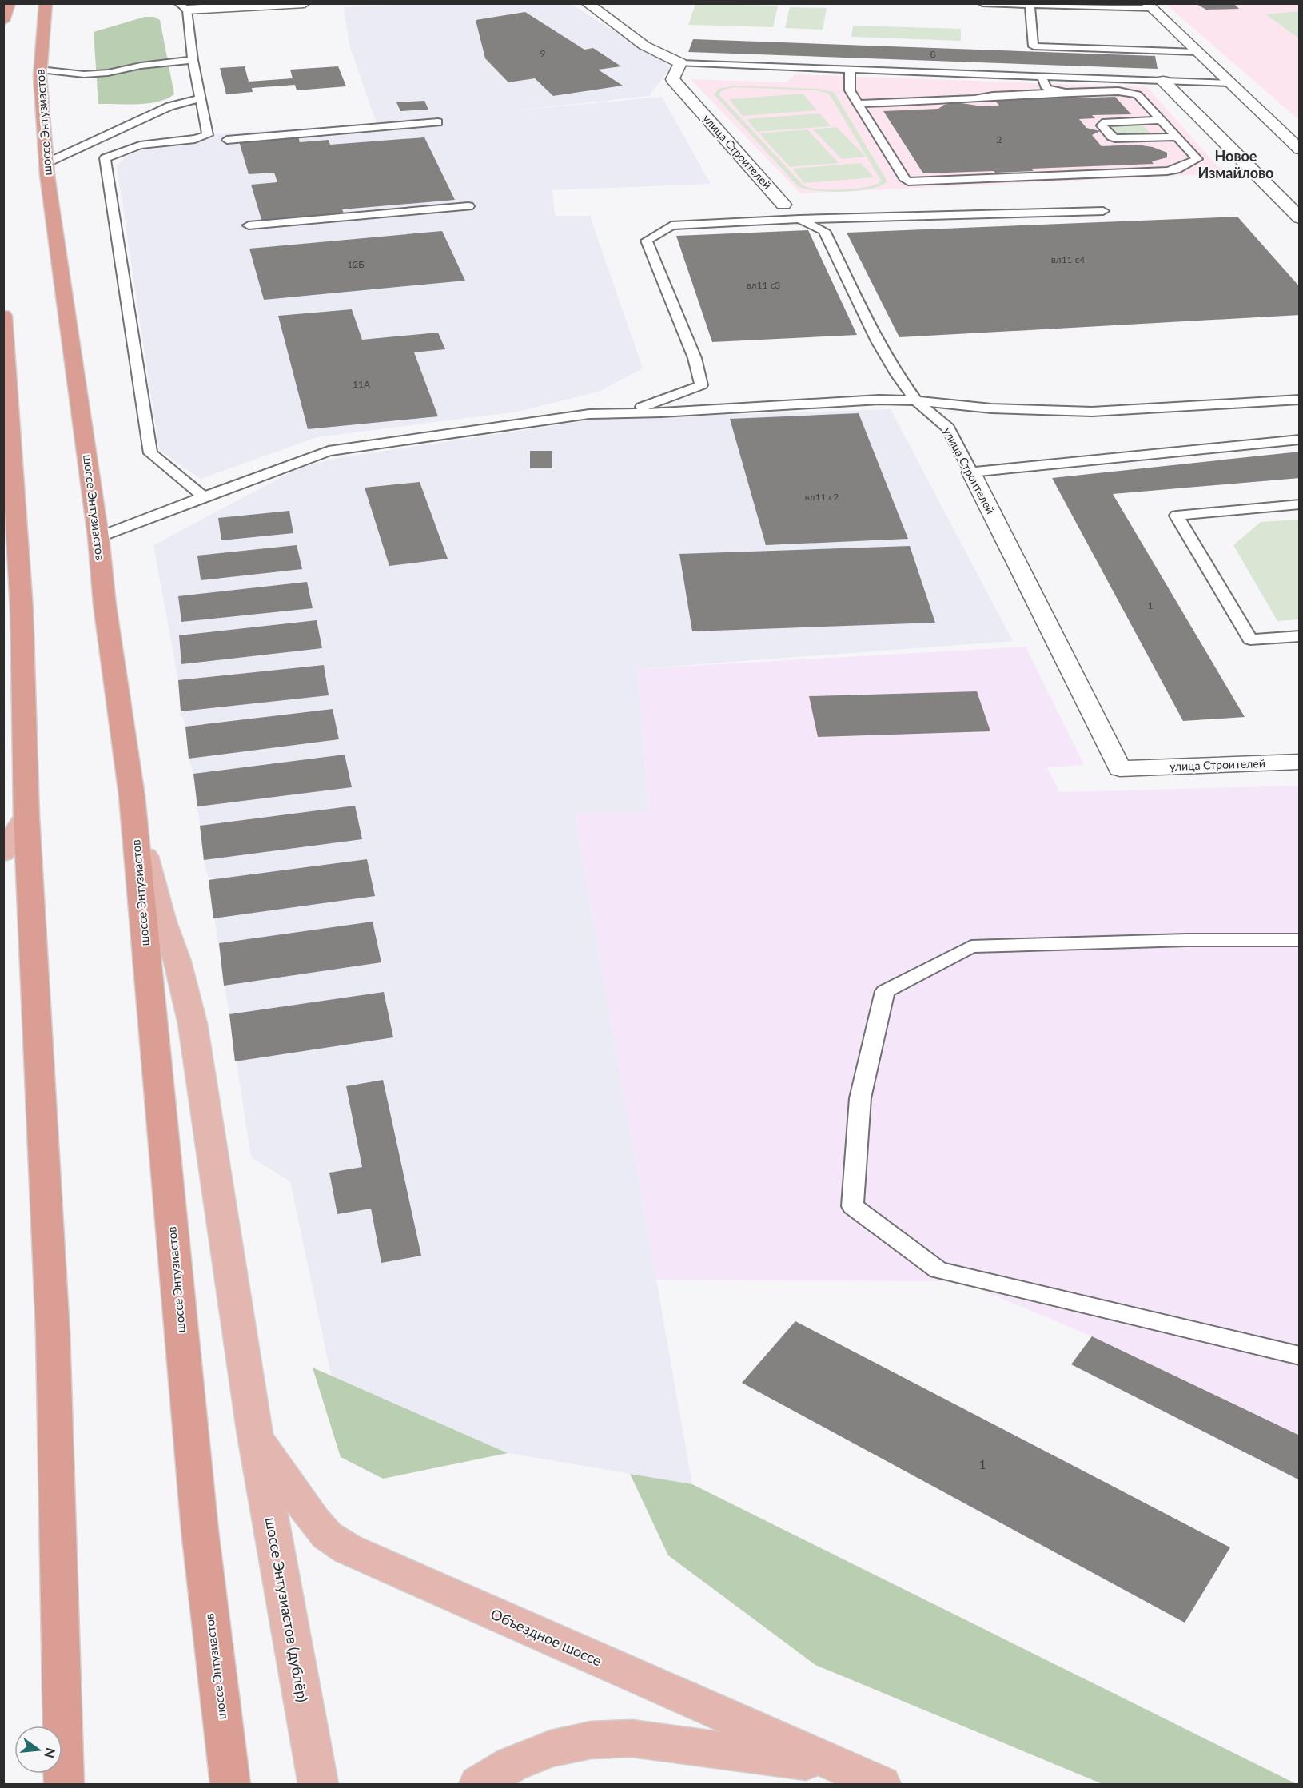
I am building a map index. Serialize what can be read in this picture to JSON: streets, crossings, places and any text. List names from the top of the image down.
{
  "streets": {
    "highway": ["шоссе Энтузиастов"],
    "main road": ["шоссе Энтузиастов (дублёр)", "Объездное шоссе"],
    "street": ["улица Строителей"]
  },
  "crossings": [
    ["шоссе Энтузиастов", "шоссе Энтузиастов (дублёр)"],
    ["шоссе Энтузиастов (дублёр)", "Объездное шоссе"]
  ],
  "districts": ["Новое Измайлово"],
  "house_numbers": [
    "9",
    "8",
    "2",
    "вл11 с4",
    "12Б",
    "вл11 с3",
    "11А",
    "вл11 с2",
    "1",
    "1"
  ],
  "north": "right"
}
